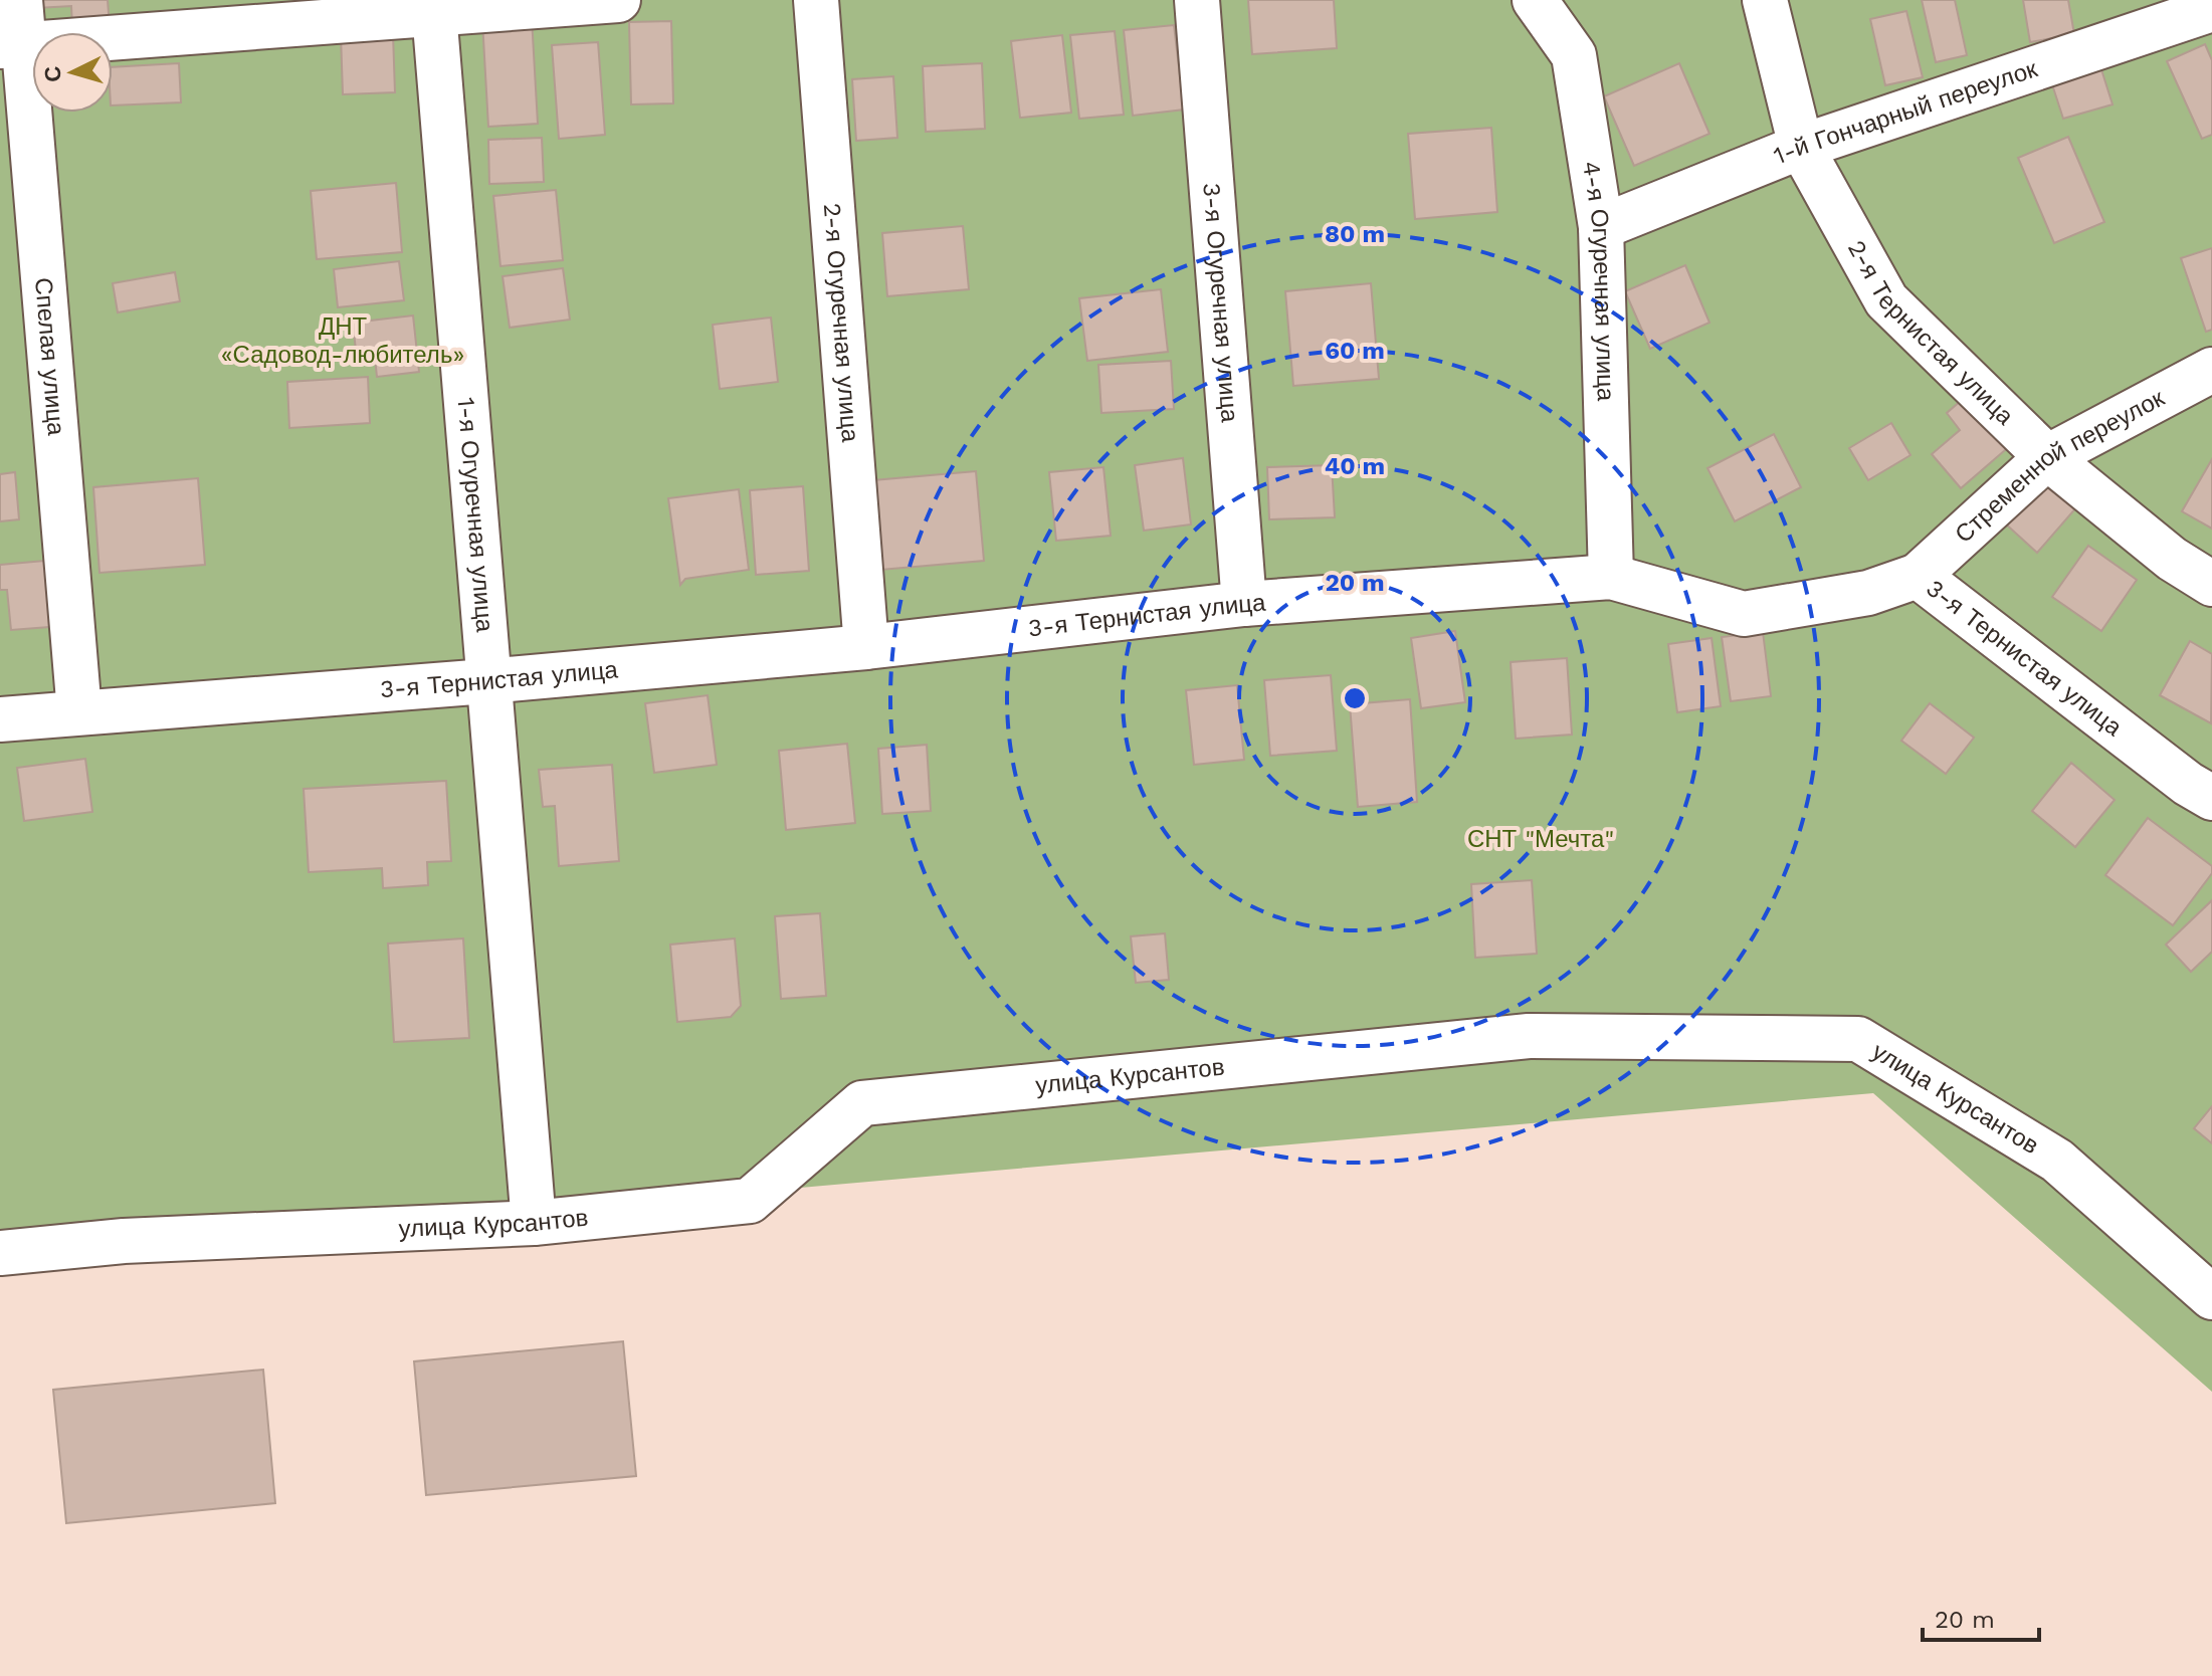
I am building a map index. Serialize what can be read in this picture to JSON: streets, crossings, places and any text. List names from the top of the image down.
{
  "streets": {
    "street": [
      "1-й Гончарный переулок",
      "4-я Огуречная улица",
      "3-я Огуречная улица",
      "2-я Огуречная улица",
      "2-я Тернистая улица",
      "Спелая улица",
      "Стременной переулок",
      "1-я Огуречная улица",
      "3-я Тернистая улица",
      "улица Курсантов"
    ]
  },
  "crossings": [
    ["1-й Гончарный переулок", "4-я Огуречная улица"],
    ["1-й Гончарный переулок", "2-я Тернистая улица"],
    ["4-я Огуречная улица", "3-я Тернистая улица"],
    ["3-я Огуречная улица", "3-я Тернистая улица"],
    ["2-я Огуречная улица", "3-я Тернистая улица"],
    ["2-я Тернистая улица", "Стременной переулок"],
    ["Спелая улица", "3-я Тернистая улица"],
    ["Стременной переулок", "3-я Тернистая улица"],
    ["1-я Огуречная улица", "3-я Тернистая улица"],
    ["1-я Огуречная улица", "улица Курсантов"]
  ],
  "parks": ["ДНТ «Садовод-любитель»", "СНТ \"Мечта\""],
  "scale_bar": "20 m",
  "north": "left",
  "rings": [
    "80 m",
    "60 m",
    "40 m",
    "20 m"
  ]
}
